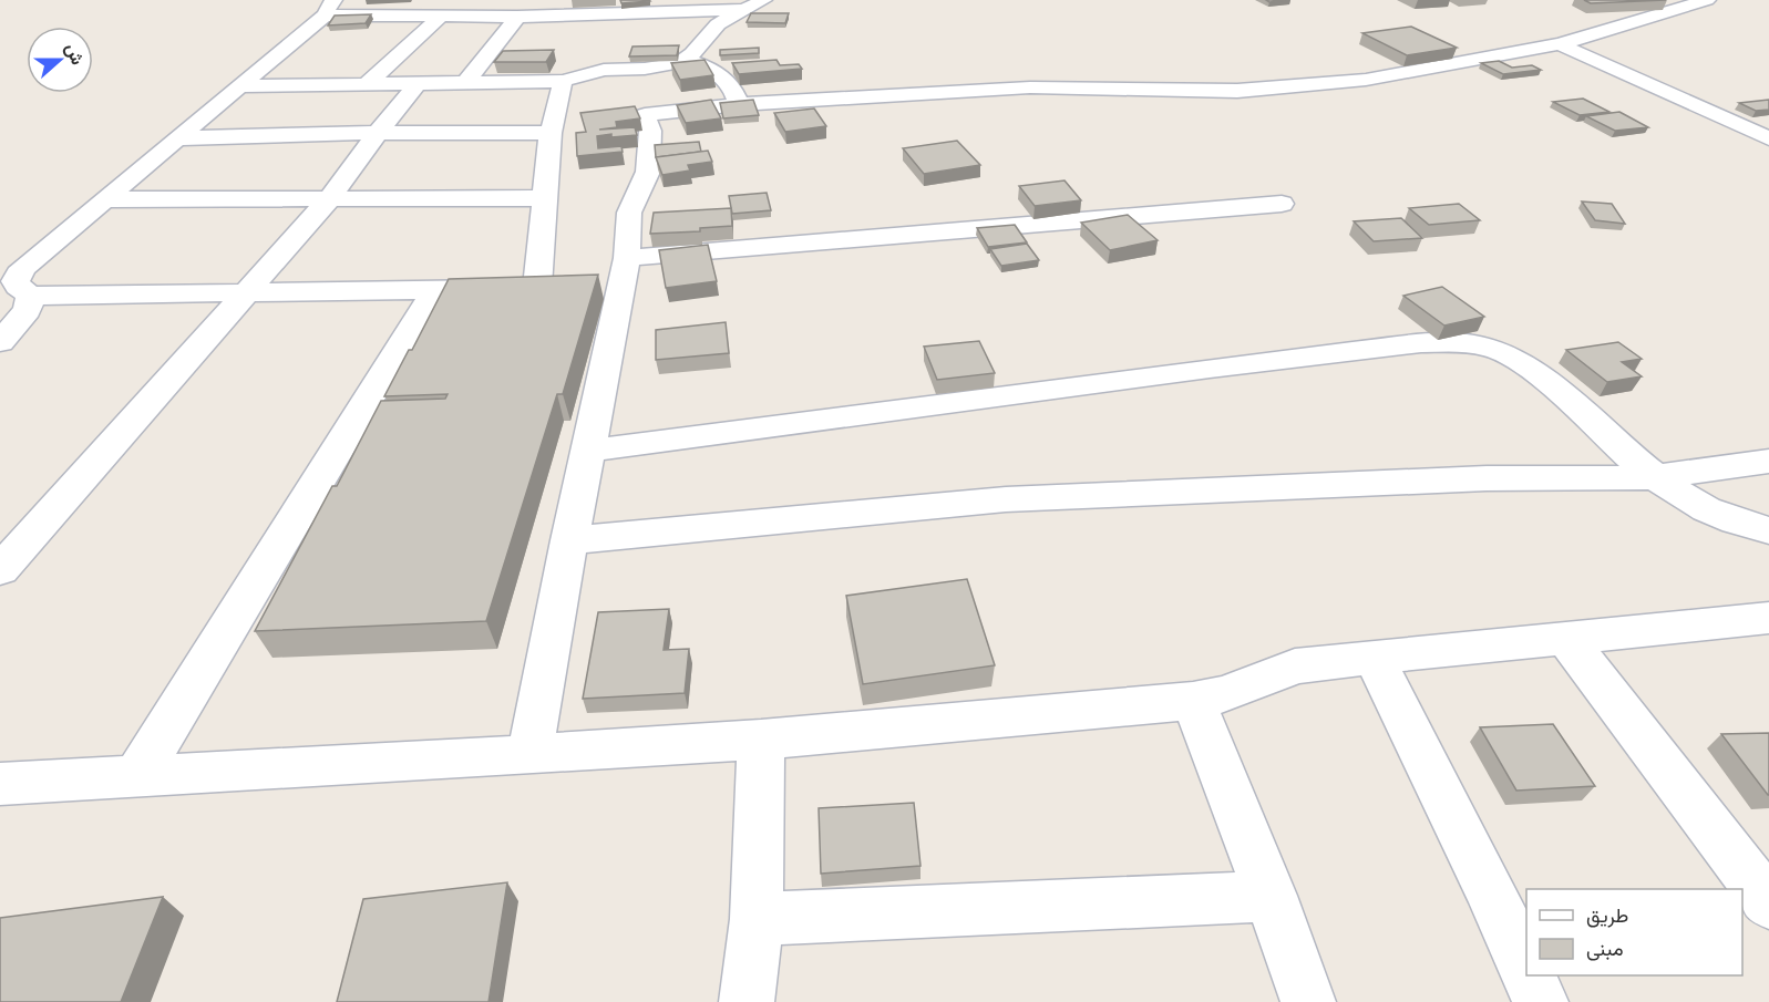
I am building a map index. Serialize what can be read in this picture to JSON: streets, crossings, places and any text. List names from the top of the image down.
{
  "legend": ["طريق", "مبنى"],
  "north": "right"
}
